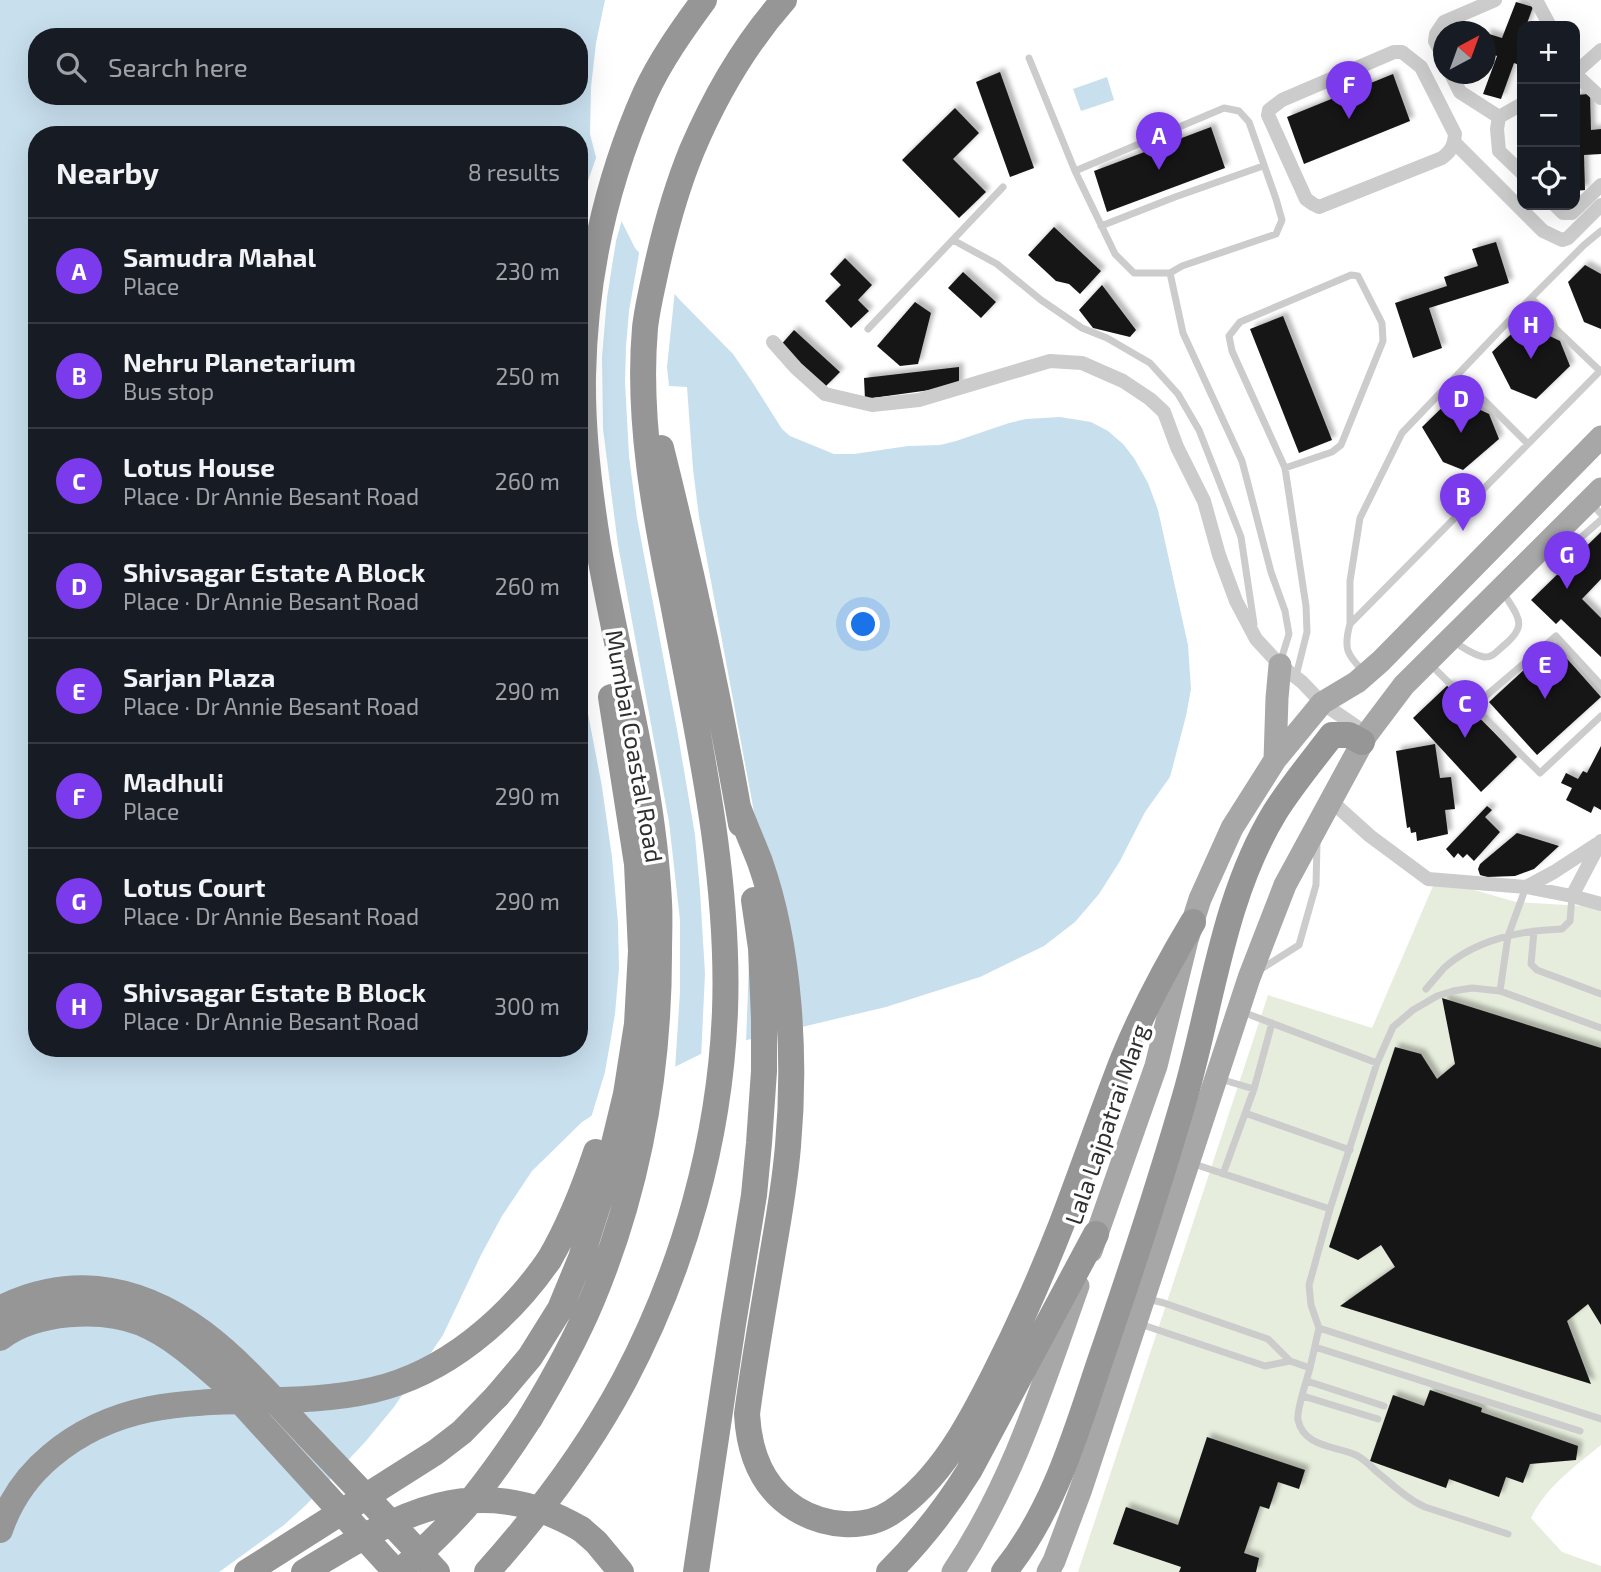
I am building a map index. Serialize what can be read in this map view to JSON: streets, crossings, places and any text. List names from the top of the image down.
{
  "streets": {
    "highway": ["Mumbai Coastal Road"],
    "main road": ["Lala Lajpatrai Marg"]
  },
  "north": "top right",
  "page": {
    "map_buttons": ["+", "−"],
    "search": "Search here",
    "pins": [
      "F",
      "A",
      "H",
      "D",
      "B",
      "G",
      "E",
      "C"
    ],
    "heading": ["Nearby", "8 results"],
    "list": [
      {
        "mark": "A",
        "name": "Samudra Mahal",
        "note": "Place",
        "value": "230 m"
      },
      {
        "mark": "B",
        "name": "Nehru Planetarium",
        "note": "Bus stop",
        "value": "250 m"
      },
      {
        "mark": "C",
        "name": "Lotus House",
        "note": "Place · Dr Annie Besant Road",
        "value": "260 m"
      },
      {
        "mark": "D",
        "name": "Shivsagar Estate A Block",
        "note": "Place · Dr Annie Besant Road",
        "value": "260 m"
      },
      {
        "mark": "E",
        "name": "Sarjan Plaza",
        "note": "Place · Dr Annie Besant Road",
        "value": "290 m"
      },
      {
        "mark": "F",
        "name": "Madhuli",
        "note": "Place",
        "value": "290 m"
      },
      {
        "mark": "G",
        "name": "Lotus Court",
        "note": "Place · Dr Annie Besant Road",
        "value": "290 m"
      },
      {
        "mark": "H",
        "name": "Shivsagar Estate B Block",
        "note": "Place · Dr Annie Besant Road",
        "value": "300 m"
      }
    ]
  }
}
